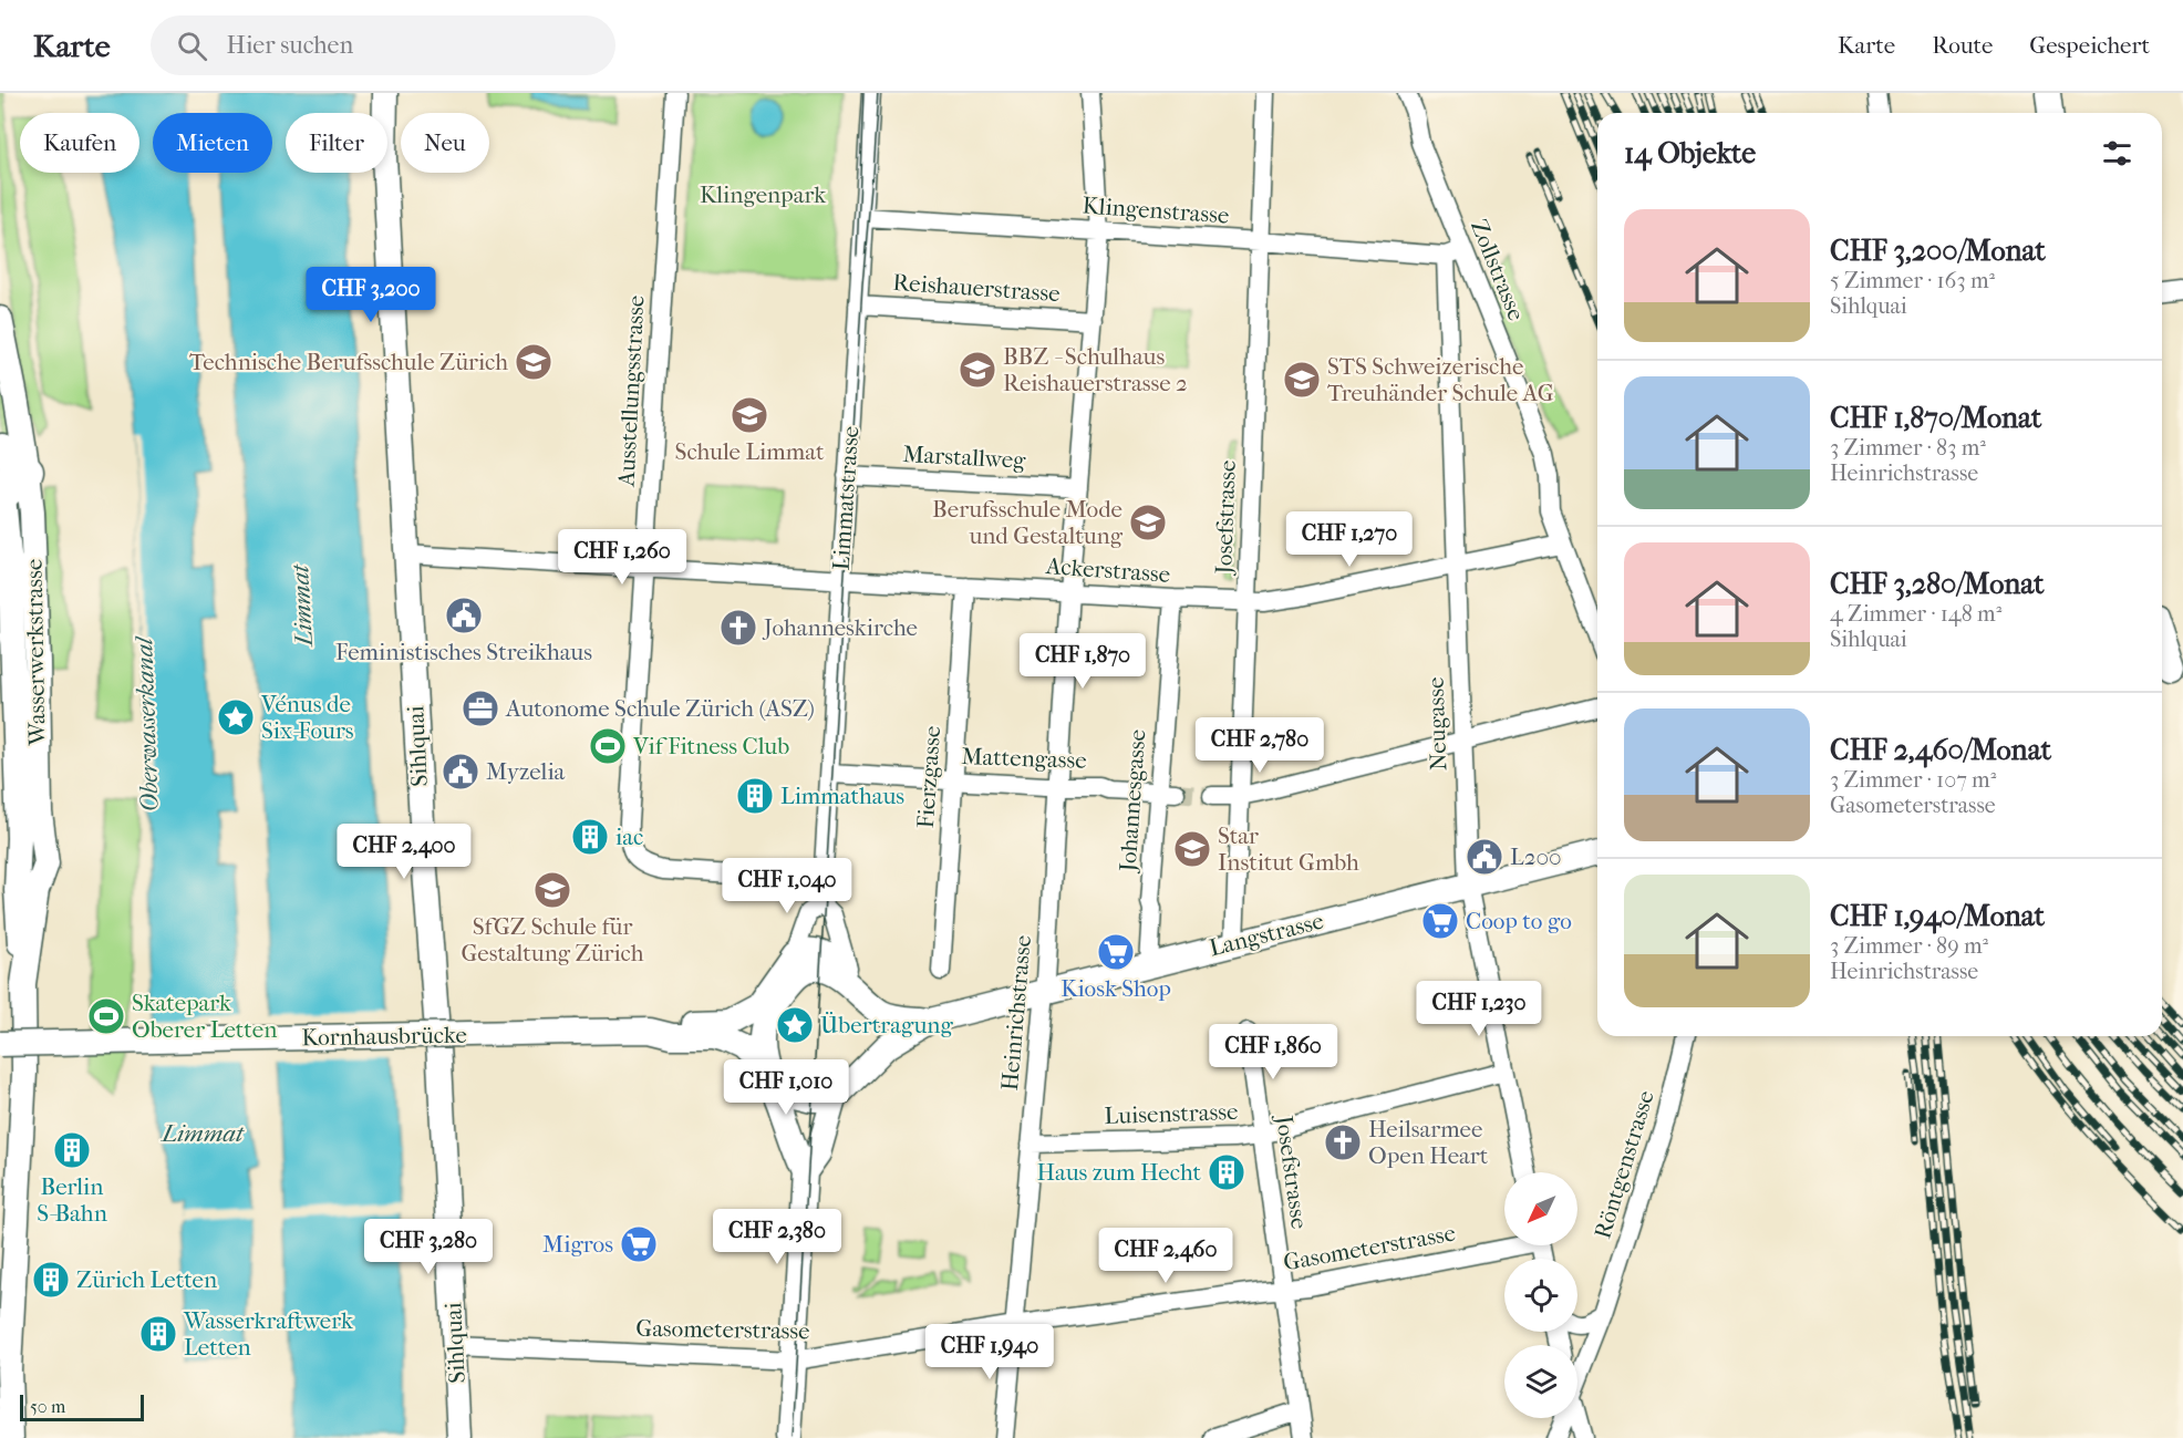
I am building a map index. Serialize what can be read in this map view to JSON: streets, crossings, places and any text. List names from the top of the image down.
{
  "streets": {
    "street": [
      "Klingenstrasse",
      "Zollstrasse",
      "Reishauerstrasse",
      "Ausstellungsstrasse",
      "Marstallweg",
      "Limmatstrasse",
      "Josefstrasse",
      "Ackerstrasse",
      "Wasserwerkstrasse",
      "Neugasse",
      "Sihlquai",
      "Mattengasse",
      "Fierzgasse",
      "Johannesgasse",
      "Langstrasse",
      "Heinrichstrasse",
      "Kornhausbrücke",
      "Luisenstrasse",
      "Röntgenstrasse",
      "Gasometerstrasse"
    ]
  },
  "crossings": [
    ["Klingenstrasse", "Zollstrasse"],
    ["Klingenstrasse", "Limmatstrasse"],
    ["Klingenstrasse", "Josefstrasse"],
    ["Klingenstrasse", "Neugasse"],
    ["Klingenstrasse", "Heinrichstrasse"],
    ["Zollstrasse", "Ackerstrasse"],
    ["Zollstrasse", "Neugasse"],
    ["Reishauerstrasse", "Limmatstrasse"],
    ["Reishauerstrasse", "Heinrichstrasse"],
    ["Ausstellungsstrasse", "Limmatstrasse"],
    ["Ausstellungsstrasse", "Ackerstrasse"],
    ["Marstallweg", "Limmatstrasse"],
    ["Marstallweg", "Heinrichstrasse"],
    ["Limmatstrasse", "Ackerstrasse"],
    ["Limmatstrasse", "Mattengasse"],
    ["Josefstrasse", "Ackerstrasse"],
    ["Josefstrasse", "Langstrasse"],
    ["Josefstrasse", "Luisenstrasse"],
    ["Josefstrasse", "Gasometerstrasse"],
    ["Ackerstrasse", "Neugasse"],
    ["Ackerstrasse", "Sihlquai"],
    ["Ackerstrasse", "Fierzgasse"],
    ["Ackerstrasse", "Johannesgasse"],
    ["Ackerstrasse", "Heinrichstrasse"],
    ["Neugasse", "Langstrasse"],
    ["Neugasse", "Luisenstrasse"],
    ["Sihlquai", "Gasometerstrasse"],
    ["Mattengasse", "Fierzgasse"],
    ["Mattengasse", "Johannesgasse"],
    ["Mattengasse", "Heinrichstrasse"],
    ["Johannesgasse", "Langstrasse"],
    ["Langstrasse", "Heinrichstrasse"],
    ["Heinrichstrasse", "Luisenstrasse"],
    ["Heinrichstrasse", "Gasometerstrasse"]
  ],
  "water": ["Limmat", "Oberwasserkanal"],
  "parks": ["Klingenpark"],
  "places": {
    "school or university": [
      "Technische Berufsschule Zürich",
      "BBZ - Schulhaus Reishauerstrasse 2",
      "STS Schweizerische Treuhänder Schule AG",
      "Schule Limmat",
      "Berufsschule Mode und Gestaltung",
      "Star Institut Gmbh",
      "SfGZ Schule für Gestaltung Zürich"
    ],
    "public building": ["Feministisches Streikhaus", "Myzelia", "L200"],
    "church": ["Johanneskirche", "Heilsarmee Open Heart"],
    "office": ["Autonome Schule Zürich (ASZ)"],
    "place": ["Vénus de Six-Fours", "Übertragung"],
    "sports": ["Vif Fitness Club", "Skatepark Oberer Letten"],
    "building": [
      "Limmathaus",
      "iac",
      "Berlin S-Bahn",
      "Haus zum Hecht",
      "Zürich Letten",
      "Wasserkraftwerk Letten"
    ],
    "supermarket": ["Coop to go", "Kiosk Shop", "Migros"]
  },
  "scale_bar": "50 m",
  "north": "bottom left",
  "page": {
    "header": "Karte",
    "search": "Hier suchen",
    "nav": ["Karte", "Route", "Gespeichert"],
    "chip": [
      "Kaufen",
      "Mieten",
      "Filter",
      "Neu"
    ],
    "heading": "14 Objekte",
    "list": [
      {
        "name": "CHF 3,200/Monat",
        "note": "5 Zimmer · 163 m² · Sihlquai"
      },
      {
        "name": "CHF 1,870/Monat",
        "note": "3 Zimmer · 83 m² · Heinrichstrasse"
      },
      {
        "name": "CHF 3,280/Monat",
        "note": "4 Zimmer · 148 m² · Sihlquai"
      },
      {
        "name": "CHF 2,460/Monat",
        "note": "3 Zimmer · 107 m² · Gasometerstrasse"
      },
      {
        "name": "CHF 1,940/Monat",
        "note": "3 Zimmer · 89 m² · Heinrichstrasse"
      }
    ],
    "price": [
      "CHF 3,200",
      "CHF 1,270",
      "CHF 1,260",
      "CHF 1,870",
      "CHF 2,780",
      "CHF 2,400",
      "CHF 1,040",
      "CHF 1,230",
      "CHF 1,860",
      "CHF 1,010",
      "CHF 2,380",
      "CHF 3,280",
      "CHF 2,460",
      "CHF 1,940"
    ],
    "scale": "50 m"
  }
}
